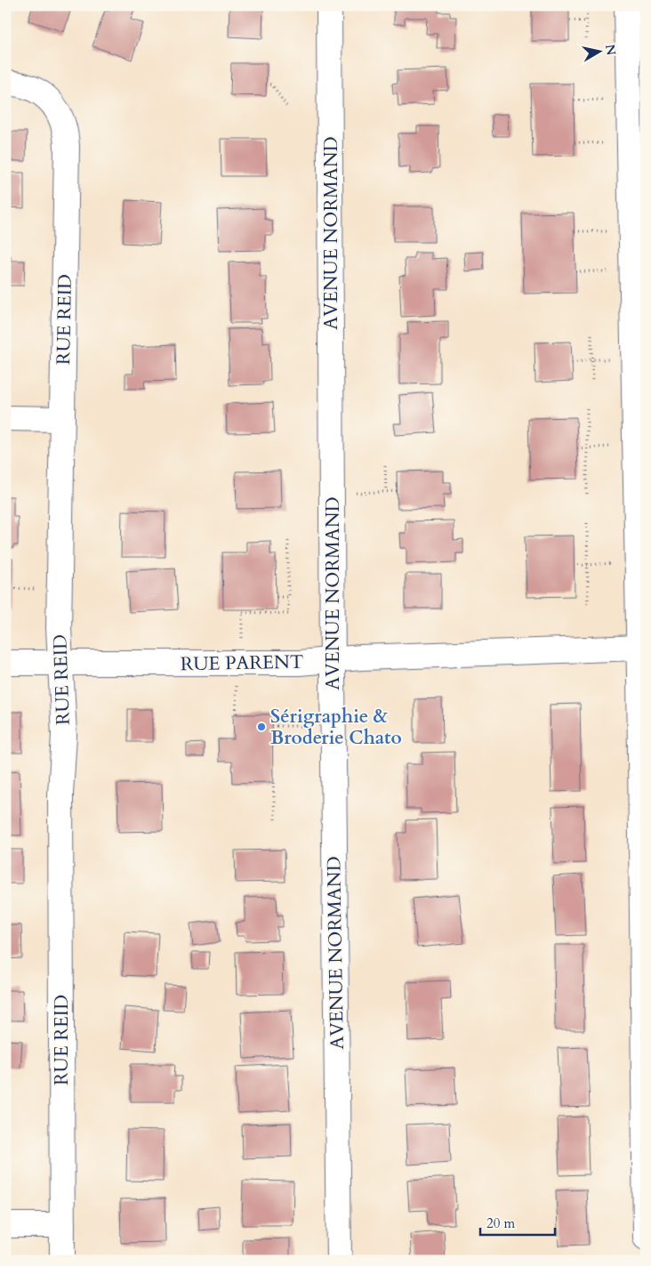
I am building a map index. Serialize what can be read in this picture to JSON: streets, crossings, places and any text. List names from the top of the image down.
{
  "streets": {
    "street": ["AVENUE NORMAND", "RUE REID", "RUE PARENT"]
  },
  "crossings": [
    ["AVENUE NORMAND", "RUE PARENT"],
    ["RUE REID", "RUE PARENT"]
  ],
  "places": ["Sérigraphie & Broderie Chato"],
  "scale_bar": "20 m",
  "north": "right"
}
